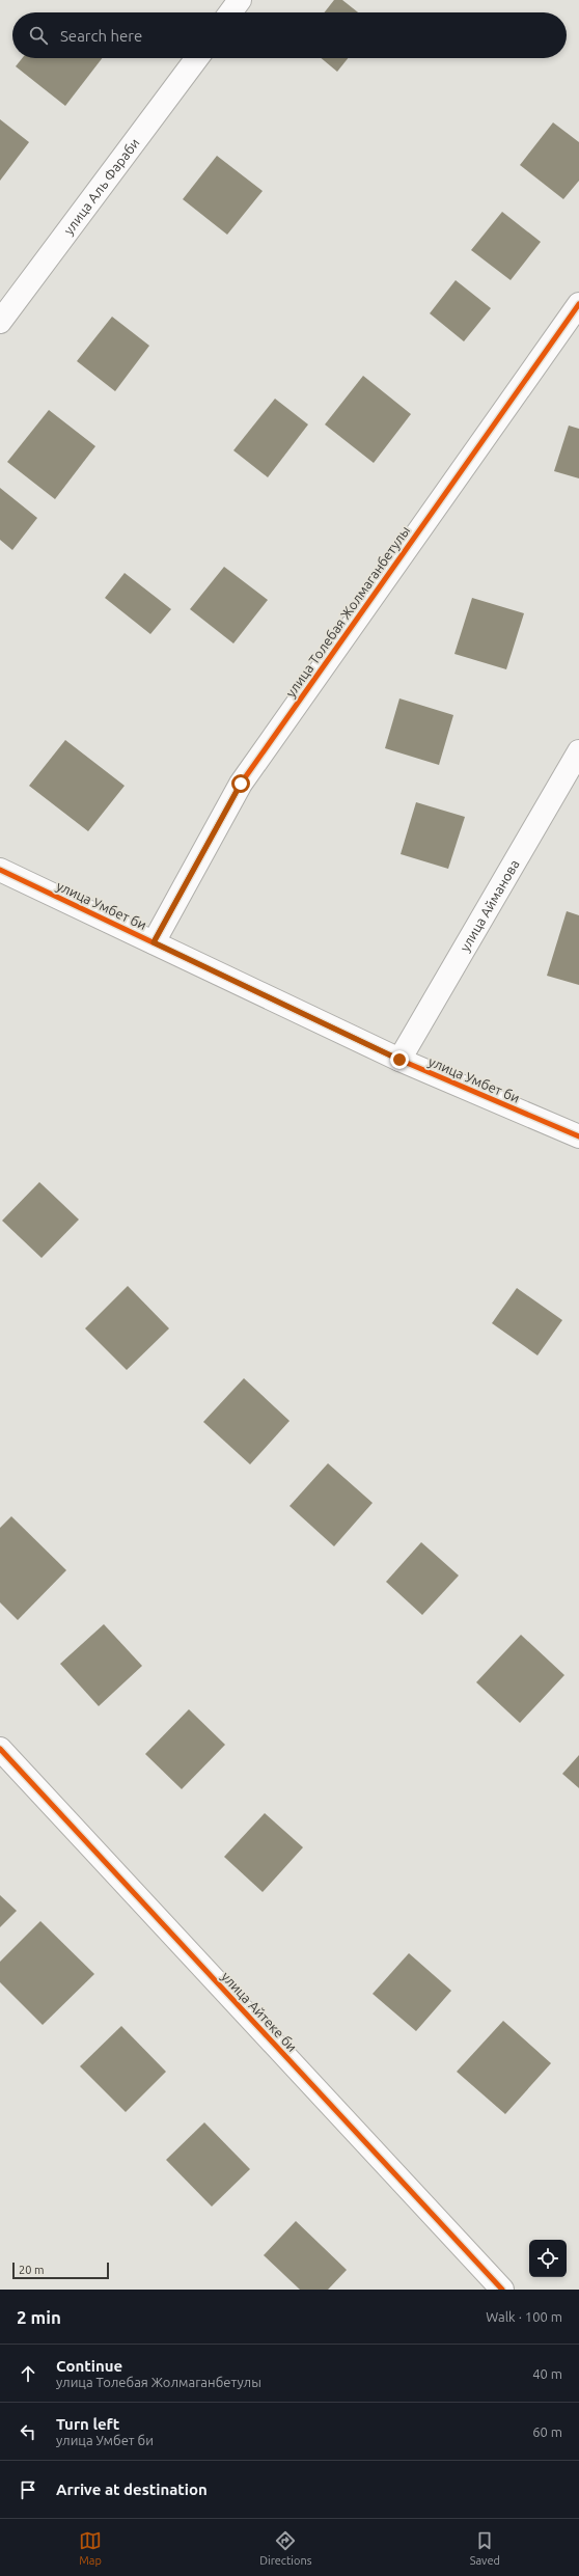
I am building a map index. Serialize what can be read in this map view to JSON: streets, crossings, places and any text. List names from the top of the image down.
{
  "streets": {
    "street": [
      "улица Аль Фараби",
      "улица Толебая Жолмаганбетулы",
      "улица Умбет би",
      "улица Айманова",
      "улица Айтеке би"
    ]
  },
  "crossings": [
    ["улица Толебая Жолмаганбетулы", "улица Умбет би"],
    ["улица Умбет би", "улица Айманова"]
  ],
  "scale_bar": "20 m",
  "page": {
    "search": "Search here",
    "scale": "20 m",
    "heading": ["2 min", "Walk · 100 m"],
    "list": [
      ["Continue", "улица Толебая Жолмаганбетулы", "40 m"],
      ["Turn left", "улица Умбет би", "60 m"],
      "Arrive at destination"
    ],
    "nav": ["Map", "Directions", "Saved"]
  }
}
